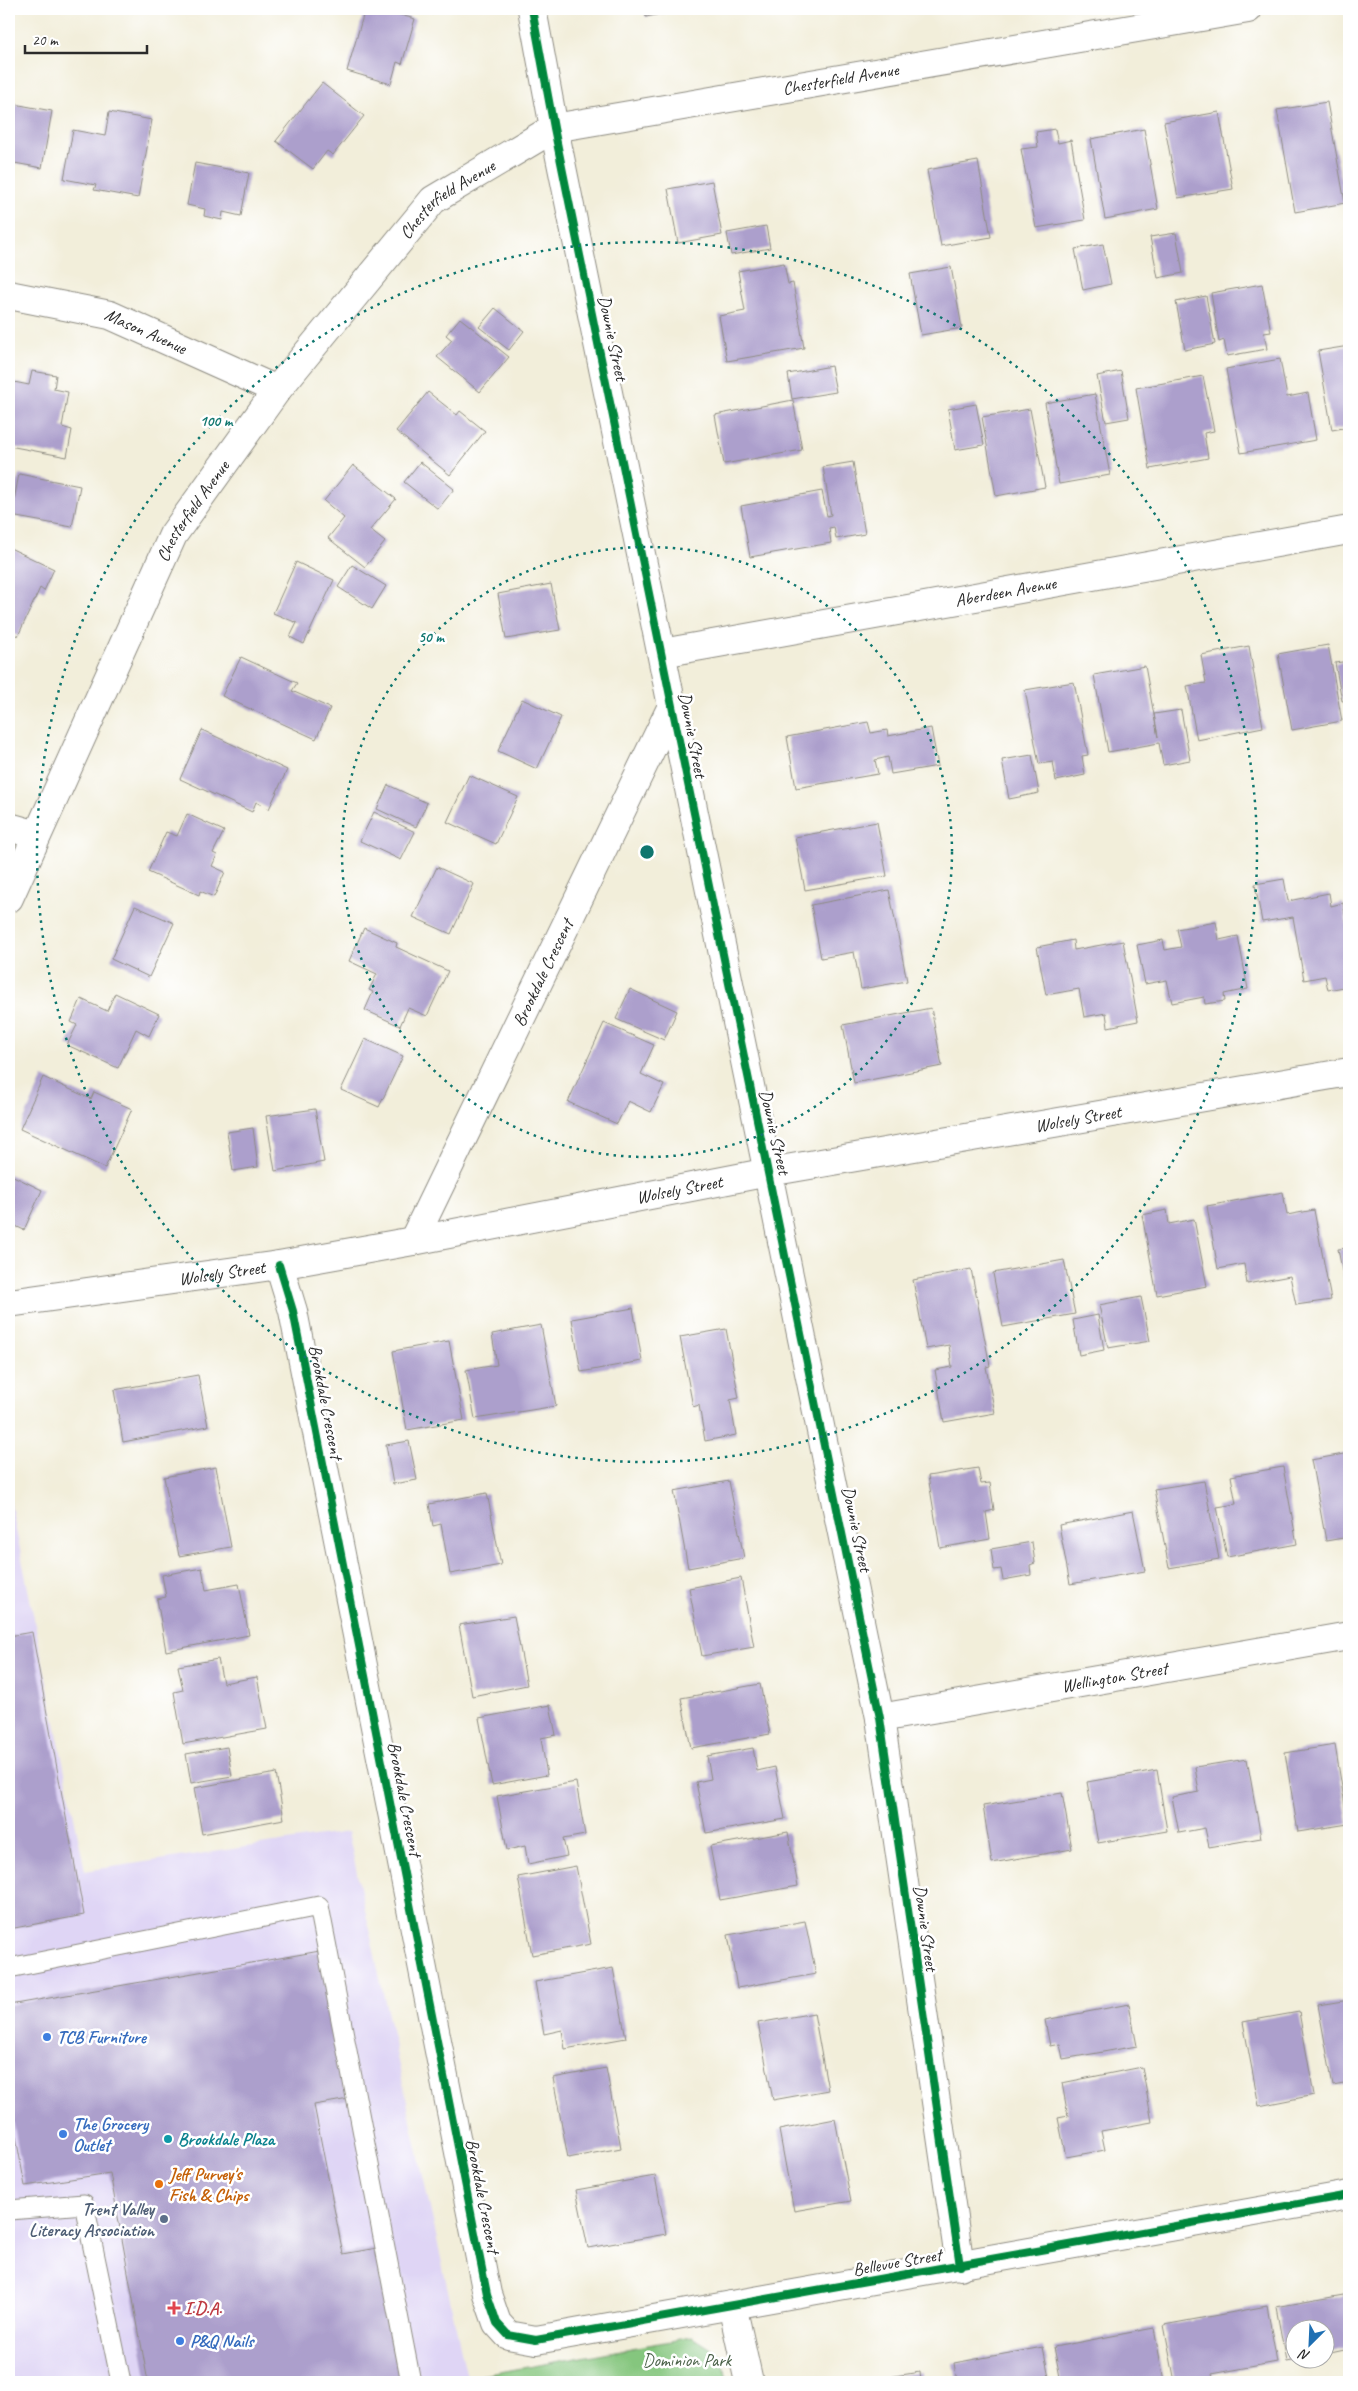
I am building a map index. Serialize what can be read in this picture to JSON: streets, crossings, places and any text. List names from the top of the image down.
{
  "streets": {
    "street": [
      "Chesterfield Avenue",
      "Mason Avenue",
      "Downie Street",
      "Aberdeen Avenue",
      "Brookdale Crescent",
      "Wolsely Street",
      "Wellington Street",
      "Bellevue Street"
    ]
  },
  "crossings": [
    ["Chesterfield Avenue", "Mason Avenue"],
    ["Chesterfield Avenue", "Downie Street"],
    ["Downie Street", "Aberdeen Avenue"],
    ["Downie Street", "Brookdale Crescent"],
    ["Downie Street", "Wolsely Street"],
    ["Downie Street", "Wellington Street"],
    ["Downie Street", "Bellevue Street"],
    ["Brookdale Crescent", "Wolsely Street"],
    ["Brookdale Crescent", "Bellevue Street"]
  ],
  "parks": ["Dominion Park"],
  "places": {
    "other": [
      "TCB Furniture",
      "The Grocery Outlet",
      "Brookdale Plaza",
      "Jeff Purvey's Fish & Chips",
      "Trent Valley Literacy Association",
      "P&Q Nails"
    ],
    "health": ["I.D.A."]
  },
  "scale_bar": "20 m",
  "north": "bottom left",
  "rings": ["100 m", "50 m"]
}
